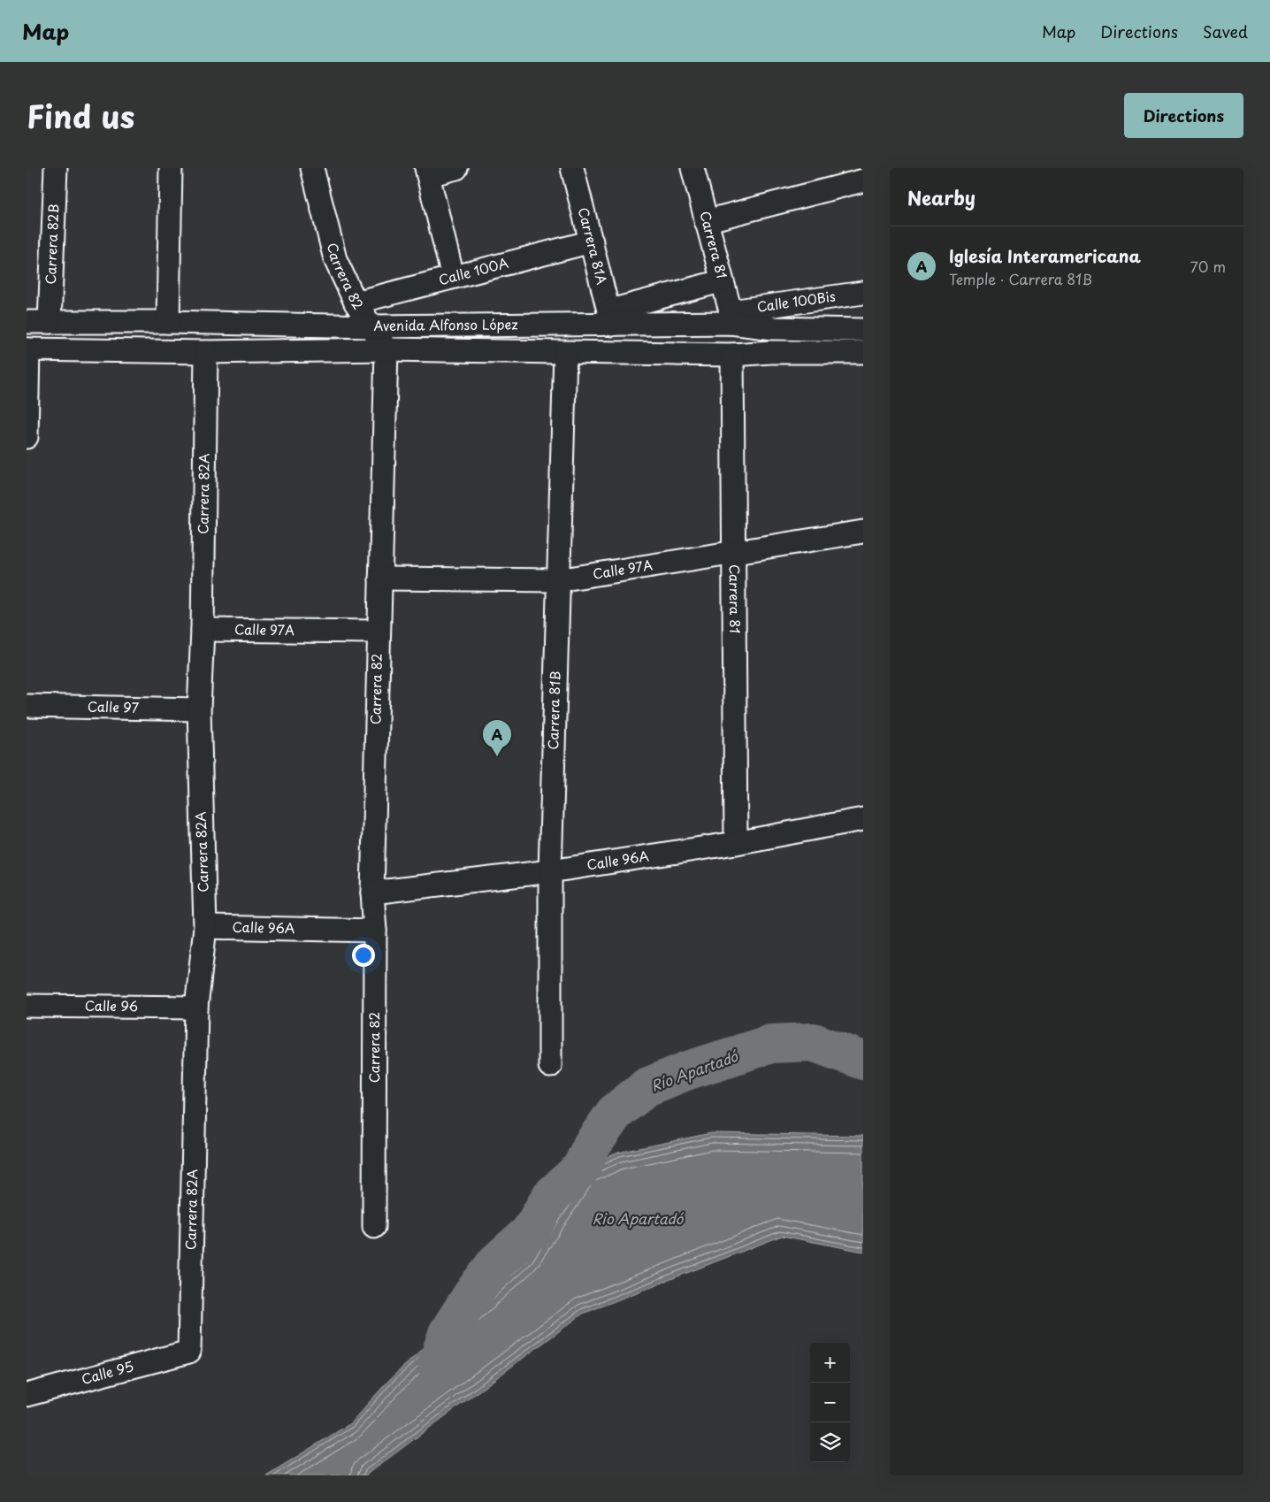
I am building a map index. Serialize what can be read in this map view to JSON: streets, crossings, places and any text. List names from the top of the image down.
{
  "streets": {
    "street": [
      "Carrera 82B",
      "Carrera 81A",
      "Carrera 81",
      "Calle 100A",
      "Carrera 82",
      "Calle 100Bis",
      "Avenida Alfonso López",
      "Carrera 82A",
      "Calle 97A",
      "Calle 97",
      "Carrera 81B",
      "Calle 96A",
      "Calle 96",
      "Calle 95"
    ]
  },
  "crossings": [
    ["Carrera 82B", "Avenida Alfonso López"],
    ["Carrera 81A", "Calle 100A"],
    ["Carrera 81A", "Avenida Alfonso López"],
    ["Carrera 81", "Calle 100Bis"],
    ["Carrera 81", "Avenida Alfonso López"],
    ["Carrera 81", "Calle 97A"],
    ["Carrera 81", "Calle 96A"],
    ["Calle 100A", "Carrera 82"],
    ["Carrera 82", "Avenida Alfonso López"],
    ["Carrera 82", "Calle 97A"],
    ["Carrera 82", "Calle 96A"],
    ["Calle 100Bis", "Avenida Alfonso López"],
    ["Avenida Alfonso López", "Carrera 82A"],
    ["Avenida Alfonso López", "Carrera 81B"],
    ["Carrera 82A", "Calle 97A"],
    ["Carrera 82A", "Calle 97"],
    ["Carrera 82A", "Calle 96A"],
    ["Carrera 82A", "Calle 96"],
    ["Carrera 82A", "Calle 95"],
    ["Calle 97A", "Carrera 81B"],
    ["Carrera 81B", "Calle 96A"]
  ],
  "water": ["Río Apartadó", "Rio Apartadó"],
  "page": {
    "header": "Map",
    "nav": ["Map", "Directions", "Saved"],
    "title": "Find us",
    "buttons": "Directions",
    "heading": "Nearby",
    "list": [
      {
        "mark": "A",
        "name": "Iglesía Interamericana",
        "note": "Temple · Carrera 81B",
        "value": "70 m"
      }
    ],
    "pins": "A",
    "map_buttons": ["+", "−"]
  }
}
